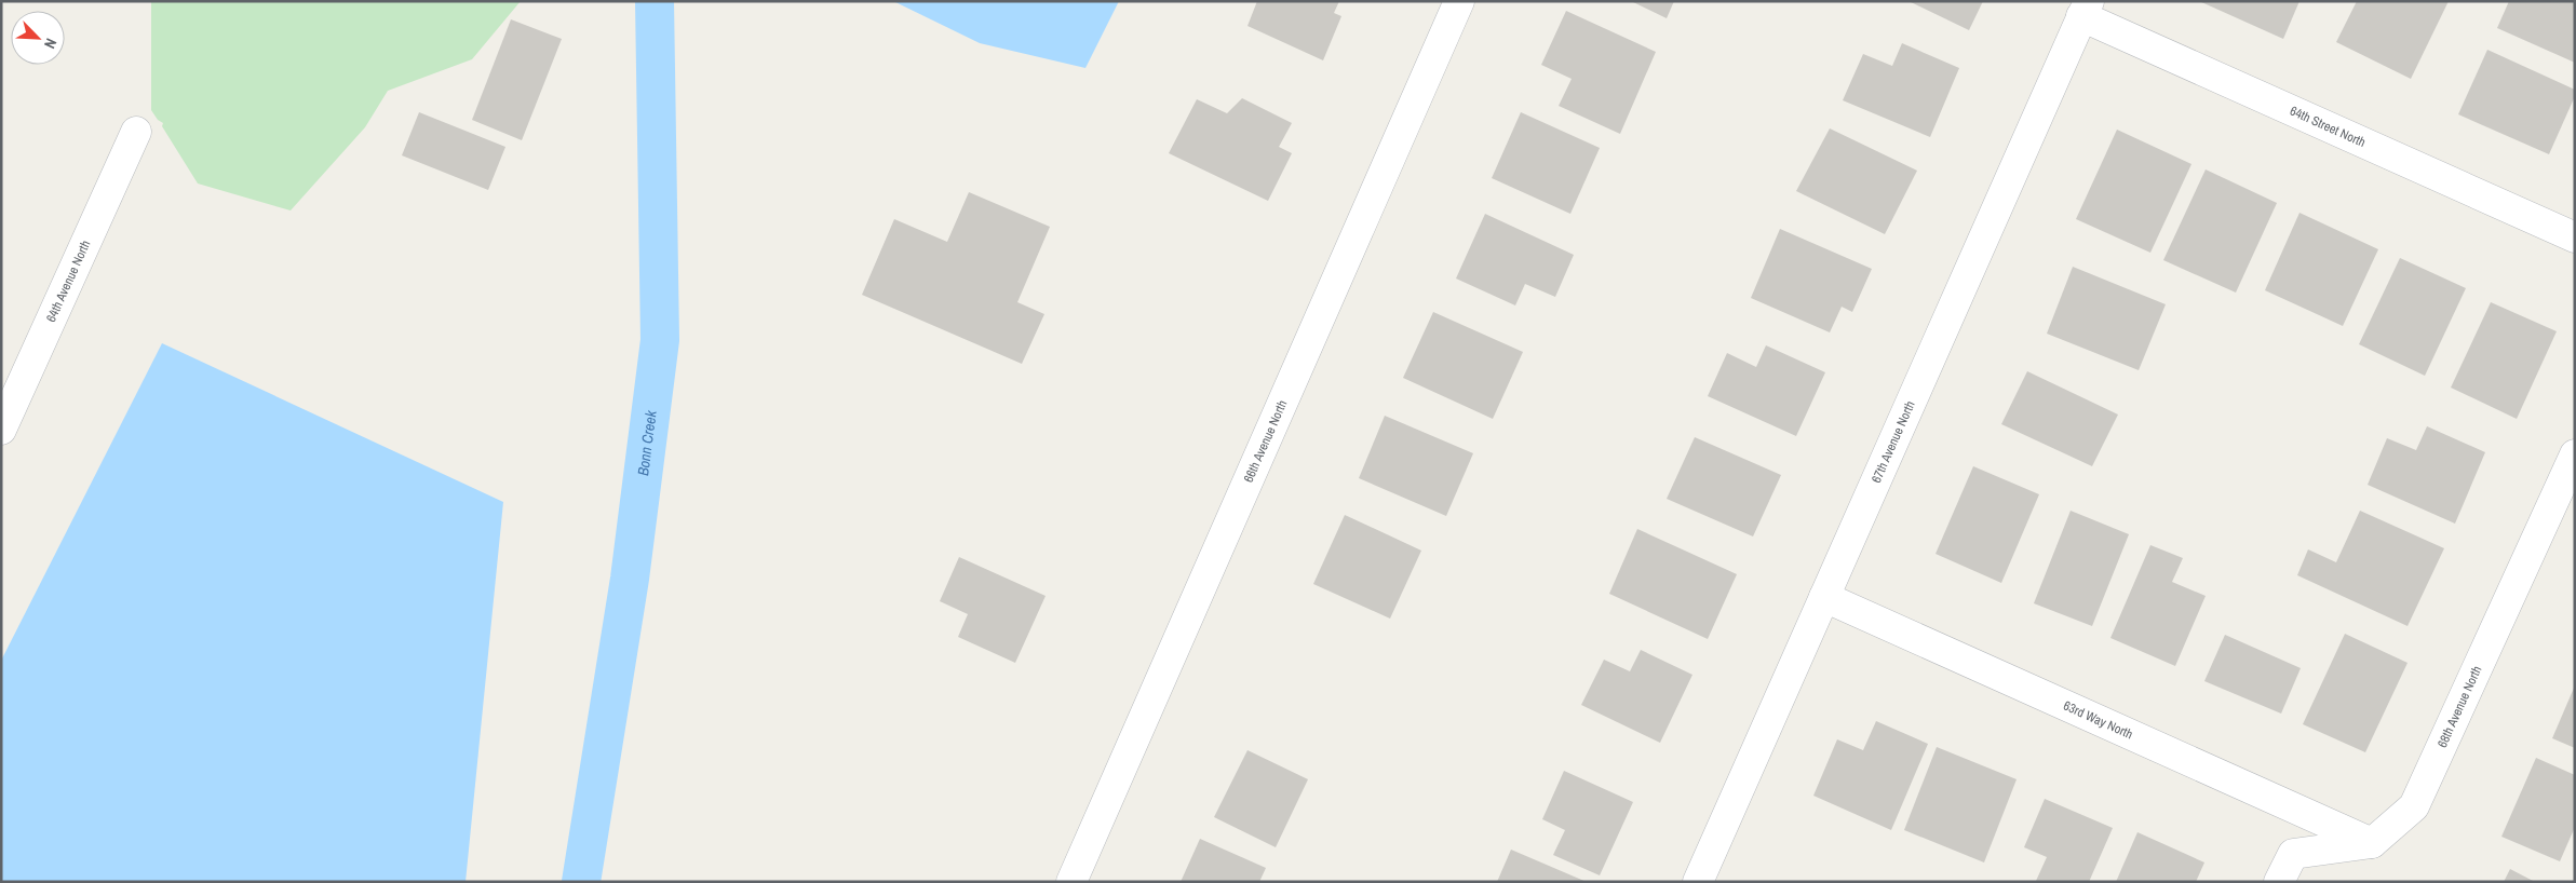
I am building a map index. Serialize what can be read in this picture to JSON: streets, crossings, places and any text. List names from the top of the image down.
{
  "streets": {
    "street": [
      "64th Street North",
      "64th Avenue North",
      "66th Avenue North",
      "67th Avenue North",
      "68th Avenue North",
      "63rd Way North"
    ]
  },
  "crossings": [
    ["64th Street North", "67th Avenue North"],
    ["67th Avenue North", "63rd Way North"],
    ["68th Avenue North", "63rd Way North"]
  ],
  "water": ["Bonn Creek"],
  "north": "bottom right"
}
